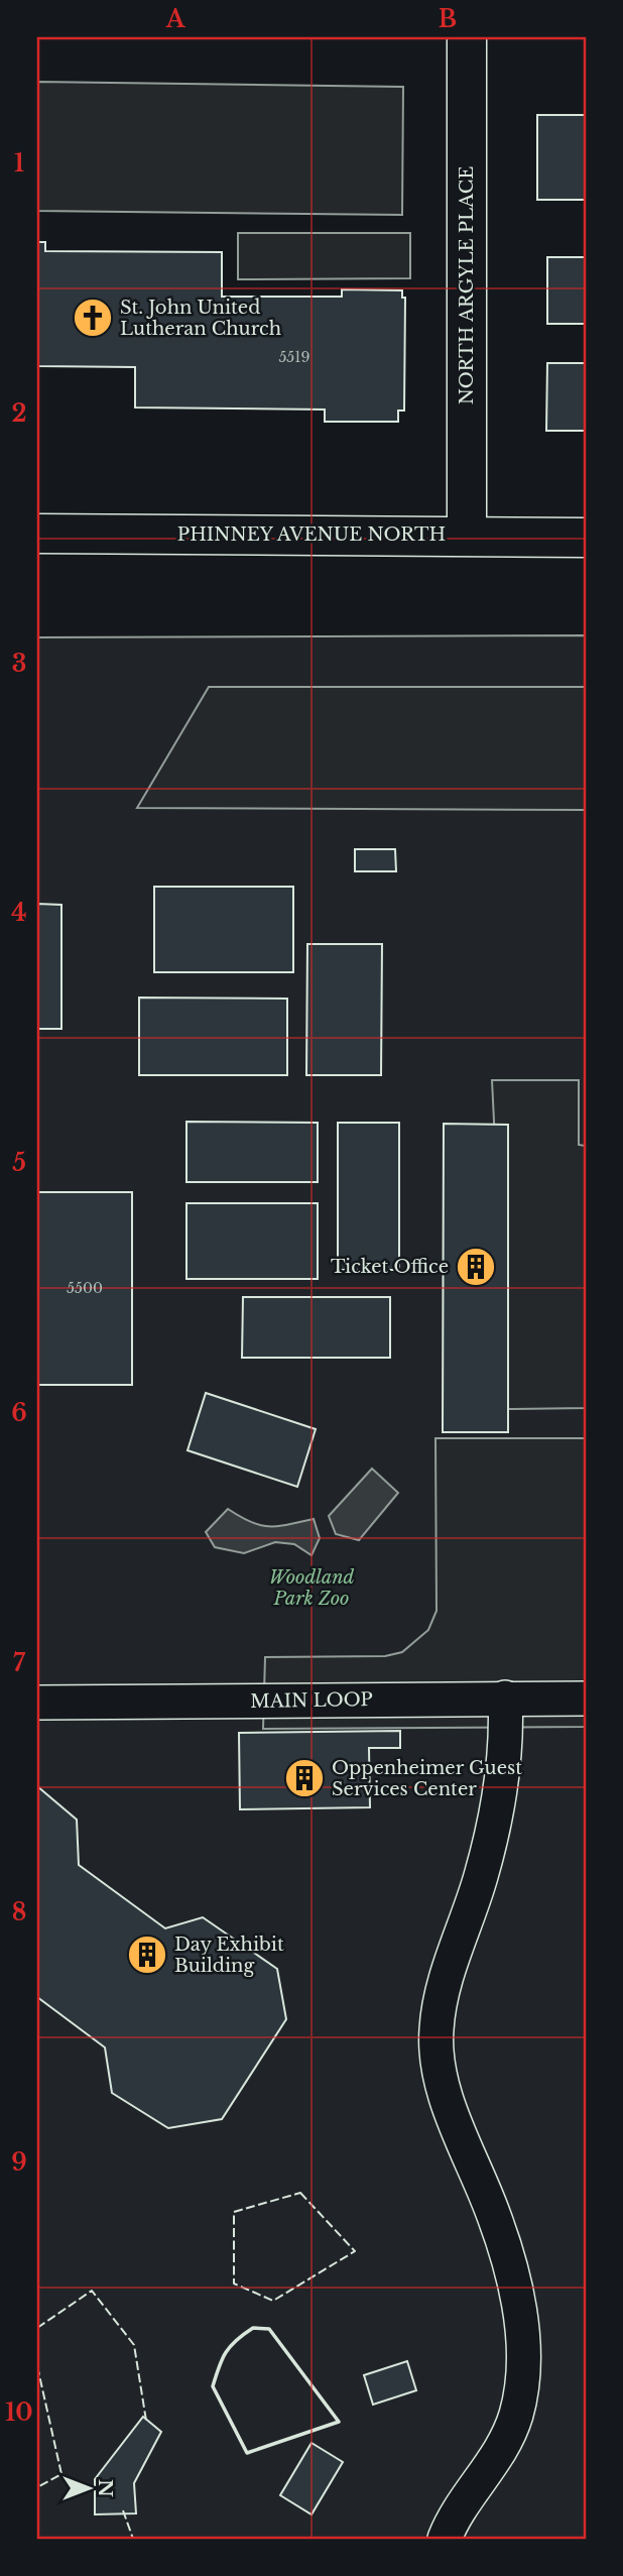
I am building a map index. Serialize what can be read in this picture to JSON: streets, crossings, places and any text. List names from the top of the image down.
{
  "streets": {
    "street": ["NORTH ARGYLE PLACE", "PHINNEY AVENUE NORTH", "MAIN LOOP"]
  },
  "crossings": [
    ["NORTH ARGYLE PLACE", "PHINNEY AVENUE NORTH"]
  ],
  "parks": ["Woodland Park Zoo"],
  "places": {
    "church": ["St. John United Lutheran Church"],
    "building": ["Ticket Office", "Oppenheimer Guest Services Center", "Day Exhibit Building"]
  },
  "house_numbers": ["5519", "5500"],
  "north": "right",
  "grid": {
    "columns": ["A", "B"],
    "rows": [
      "1",
      "2",
      "3",
      "4",
      "5",
      "6",
      "7",
      "8",
      "9",
      "10"
    ]
  }
}
